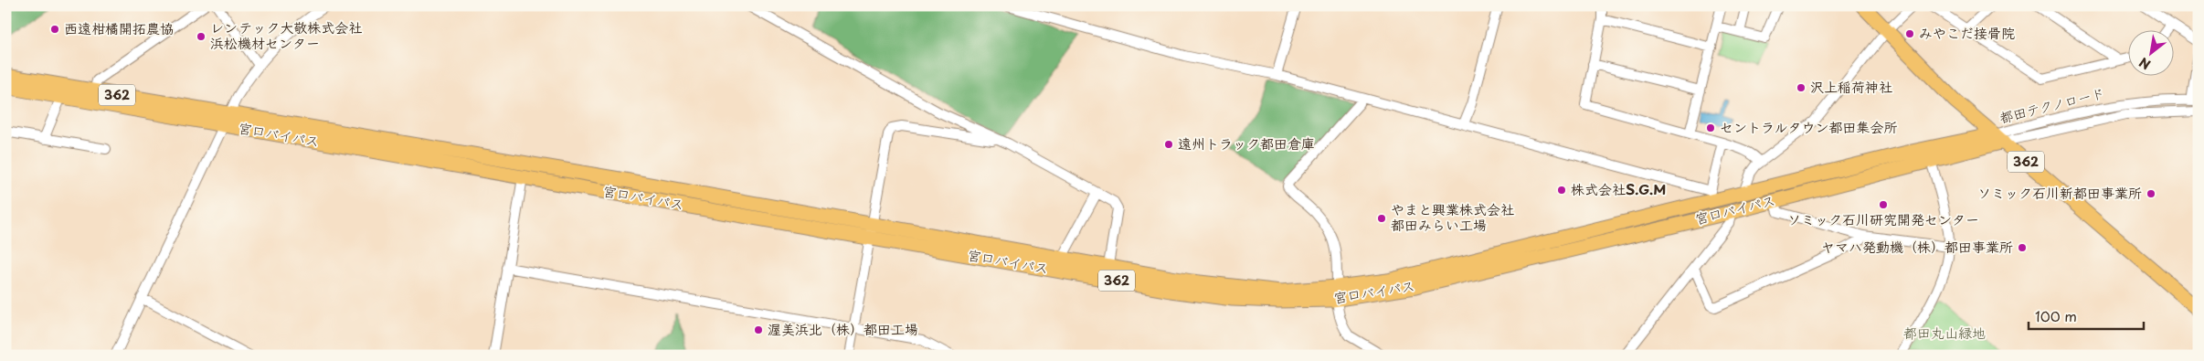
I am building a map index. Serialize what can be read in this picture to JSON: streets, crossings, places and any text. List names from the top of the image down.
{
  "streets": {
    "highway": ["362", "宮口バイパス"],
    "street": ["都田テクノロード"]
  },
  "crossings": [
    ["362", "都田テクノロード"],
    ["362", "宮口バイパス"],
    ["都田テクノロード", "宮口バイパス"]
  ],
  "parks": ["都田丸山緑地"],
  "places": [
    "西遠柑橘開拓農協",
    "みやこだ接骨院",
    "レンテック大敬株式会社 浜松機材センター",
    "沢上稲荷神社",
    "セントラルタウン都田集会所",
    "遠州トラック都田倉庫",
    "株式会社S.G.M",
    "ソミック石川新都田事業所",
    "ソミック石川研究開発センター",
    "やまと興業株式会社 都田みらい工場",
    "ヤマハ発動機（株）都田事業所",
    "渥美浜北（株）都田工場"
  ],
  "scale_bar": "100 m",
  "north": "bottom left"
}
